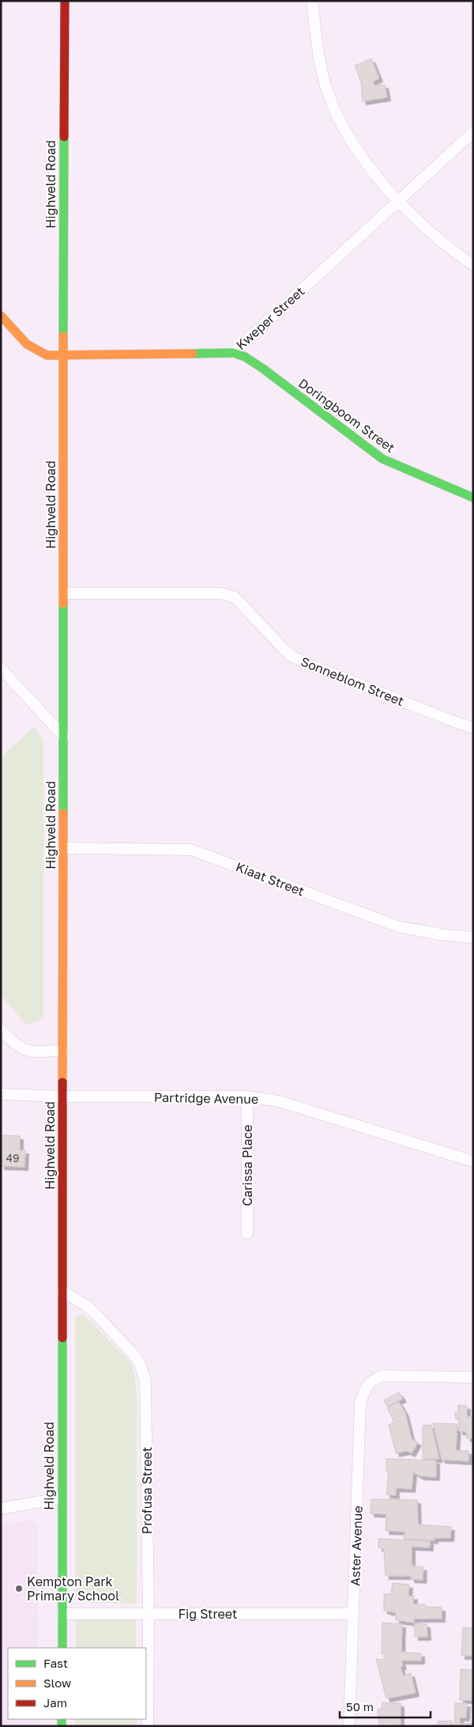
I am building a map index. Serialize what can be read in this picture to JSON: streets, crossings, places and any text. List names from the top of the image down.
{
  "streets": {
    "street": [
      "Highveld Road",
      "Kweper Street",
      "Doringboom Street",
      "Sonneblom Street",
      "Kiaat Street",
      "Partridge Avenue",
      "Carissa Place",
      "Profusa Street",
      "Aster Avenue",
      "Fig Street"
    ]
  },
  "crossings": [
    ["Highveld Road", "Kweper Street"],
    ["Highveld Road", "Sonneblom Street"],
    ["Highveld Road", "Kiaat Street"],
    ["Highveld Road", "Partridge Avenue"],
    ["Highveld Road", "Profusa Street"],
    ["Highveld Road", "Fig Street"],
    ["Kweper Street", "Doringboom Street"],
    ["Partridge Avenue", "Carissa Place"],
    ["Profusa Street", "Fig Street"],
    ["Aster Avenue", "Fig Street"]
  ],
  "places": ["Kempton Park Primary School"],
  "house_numbers": ["49"],
  "legend": ["Fast", "Slow", "Jam"],
  "scale_bar": "50 m"
}
